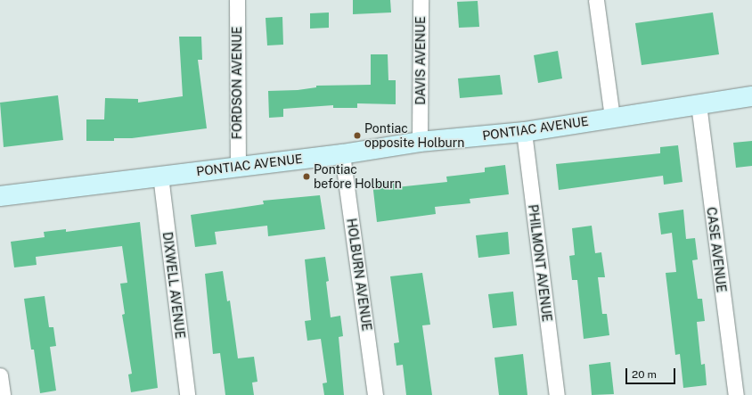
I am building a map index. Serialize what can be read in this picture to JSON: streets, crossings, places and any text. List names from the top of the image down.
{
  "streets": {
    "main road": ["PONTIAC AVENUE"],
    "street": [
      "DAVIS AVENUE",
      "FORDSON AVENUE",
      "CASE AVENUE",
      "PHILMONT AVENUE",
      "HOLBURN AVENUE",
      "DIXWELL AVENUE"
    ]
  },
  "crossings": [
    ["DAVIS AVENUE", "PONTIAC AVENUE"],
    ["FORDSON AVENUE", "PONTIAC AVENUE"],
    ["PONTIAC AVENUE", "CASE AVENUE"],
    ["PONTIAC AVENUE", "PHILMONT AVENUE"],
    ["PONTIAC AVENUE", "HOLBURN AVENUE"],
    ["PONTIAC AVENUE", "DIXWELL AVENUE"]
  ],
  "places": ["Pontiac opposite Holburn", "Pontiac before Holburn"],
  "scale_bar": "20 m"
}
